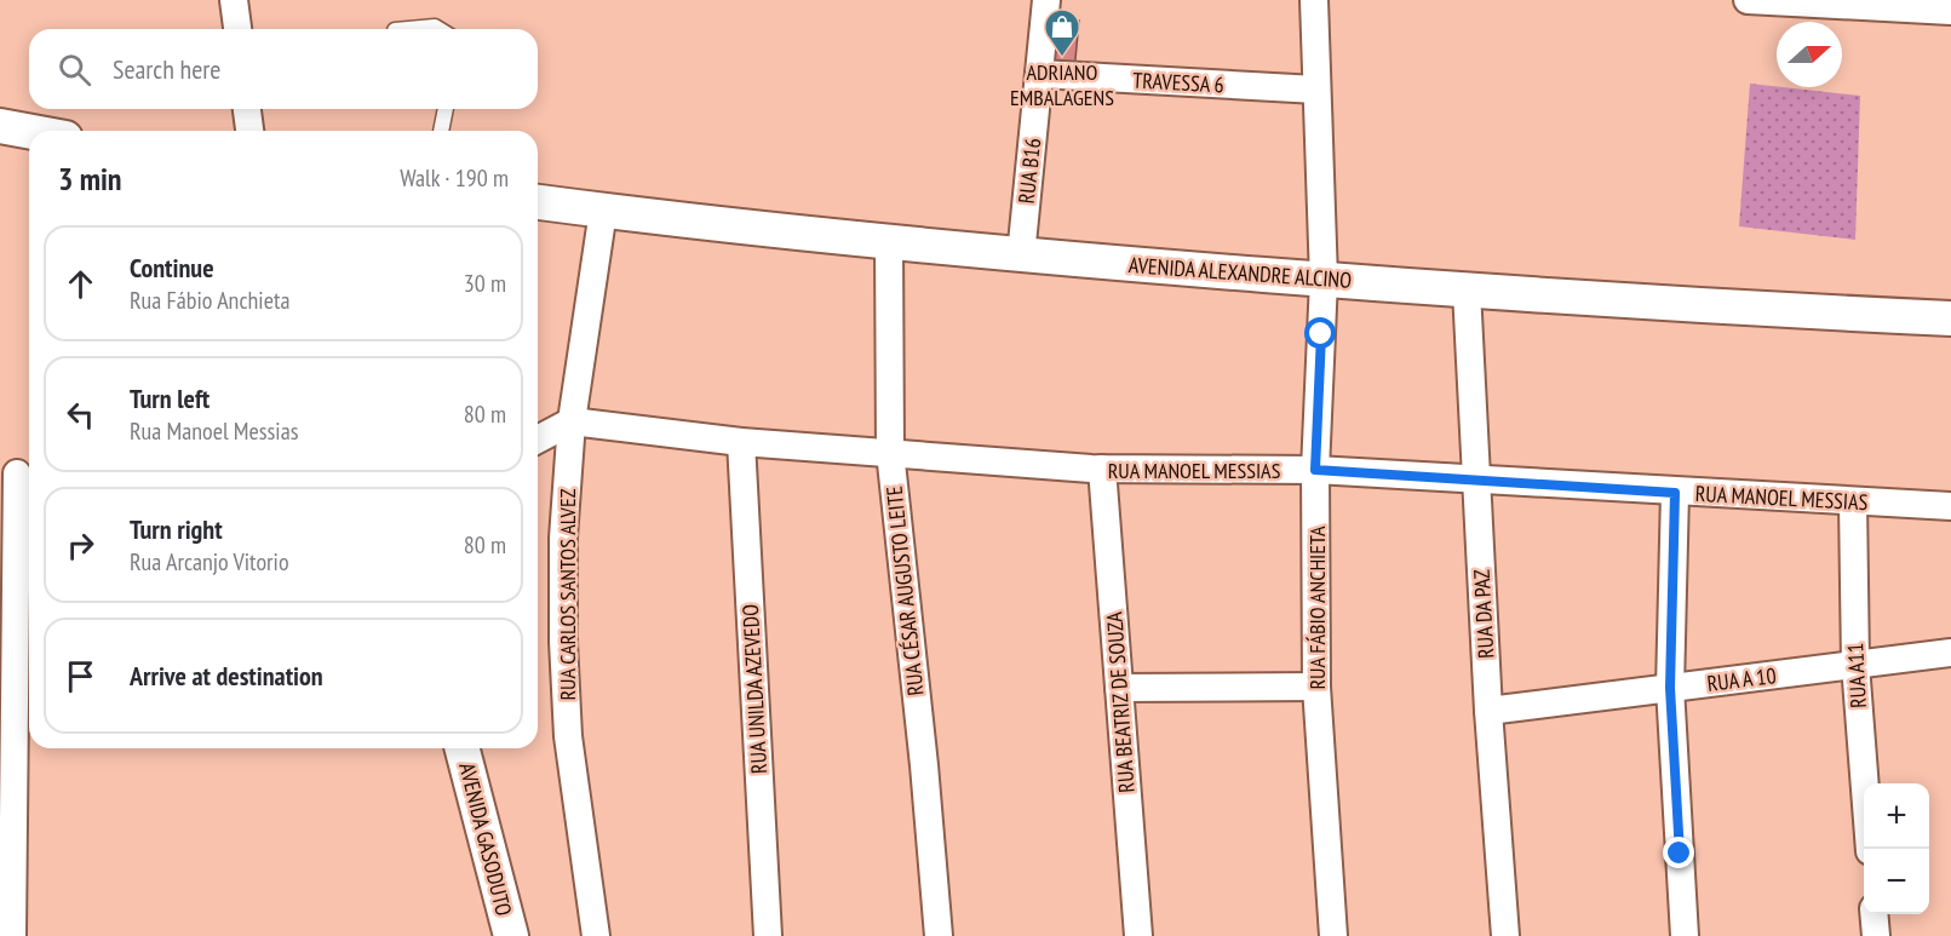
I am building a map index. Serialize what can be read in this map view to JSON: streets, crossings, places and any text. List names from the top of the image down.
{
  "streets": {
    "street": [
      "TRAVESSA 6",
      "RUA B16",
      "AVENIDA ALEXANDRE ALCINO",
      "RUA MANOEL MESSIAS",
      "RUA CÉSAR AUGUSTO LEITE",
      "RUA CARLOS SANTOS ALVEZ",
      "RUA FÁBIO ANCHIETA",
      "RUA DA PAZ",
      "RUA A11",
      "RUA A 10",
      "RUA UNILDA AZEVEDO",
      "RUA BEATRIZ DE SOUZA",
      "AVENIDA GASODUTO"
    ]
  },
  "crossings": [
    ["TRAVESSA 6", "RUA B16"],
    ["TRAVESSA 6", "RUA FÁBIO ANCHIETA"],
    ["RUA B16", "AVENIDA ALEXANDRE ALCINO"],
    ["AVENIDA ALEXANDRE ALCINO", "RUA CÉSAR AUGUSTO LEITE"],
    ["AVENIDA ALEXANDRE ALCINO", "RUA CARLOS SANTOS ALVEZ"],
    ["AVENIDA ALEXANDRE ALCINO", "RUA FÁBIO ANCHIETA"],
    ["AVENIDA ALEXANDRE ALCINO", "RUA DA PAZ"],
    ["RUA MANOEL MESSIAS", "RUA CÉSAR AUGUSTO LEITE"],
    ["RUA MANOEL MESSIAS", "RUA CARLOS SANTOS ALVEZ"],
    ["RUA MANOEL MESSIAS", "RUA FÁBIO ANCHIETA"],
    ["RUA MANOEL MESSIAS", "RUA DA PAZ"],
    ["RUA MANOEL MESSIAS", "RUA A11"],
    ["RUA MANOEL MESSIAS", "RUA UNILDA AZEVEDO"],
    ["RUA MANOEL MESSIAS", "RUA BEATRIZ DE SOUZA"],
    ["RUA DA PAZ", "RUA A 10"],
    ["RUA A11", "RUA A 10"]
  ],
  "places": {
    "shop": ["ADRIANO EMBALAGENS"]
  },
  "north": "right",
  "page": {
    "search": "Search here",
    "heading": ["3 min", "Walk · 190 m"],
    "list": [
      ["Continue", "Rua Fábio Anchieta", "30 m"],
      ["Turn left", "Rua Manoel Messias", "80 m"],
      ["Turn right", "Rua Arcanjo Vitorio", "80 m"],
      "Arrive at destination"
    ],
    "map_buttons": ["+", "−"]
  }
}
